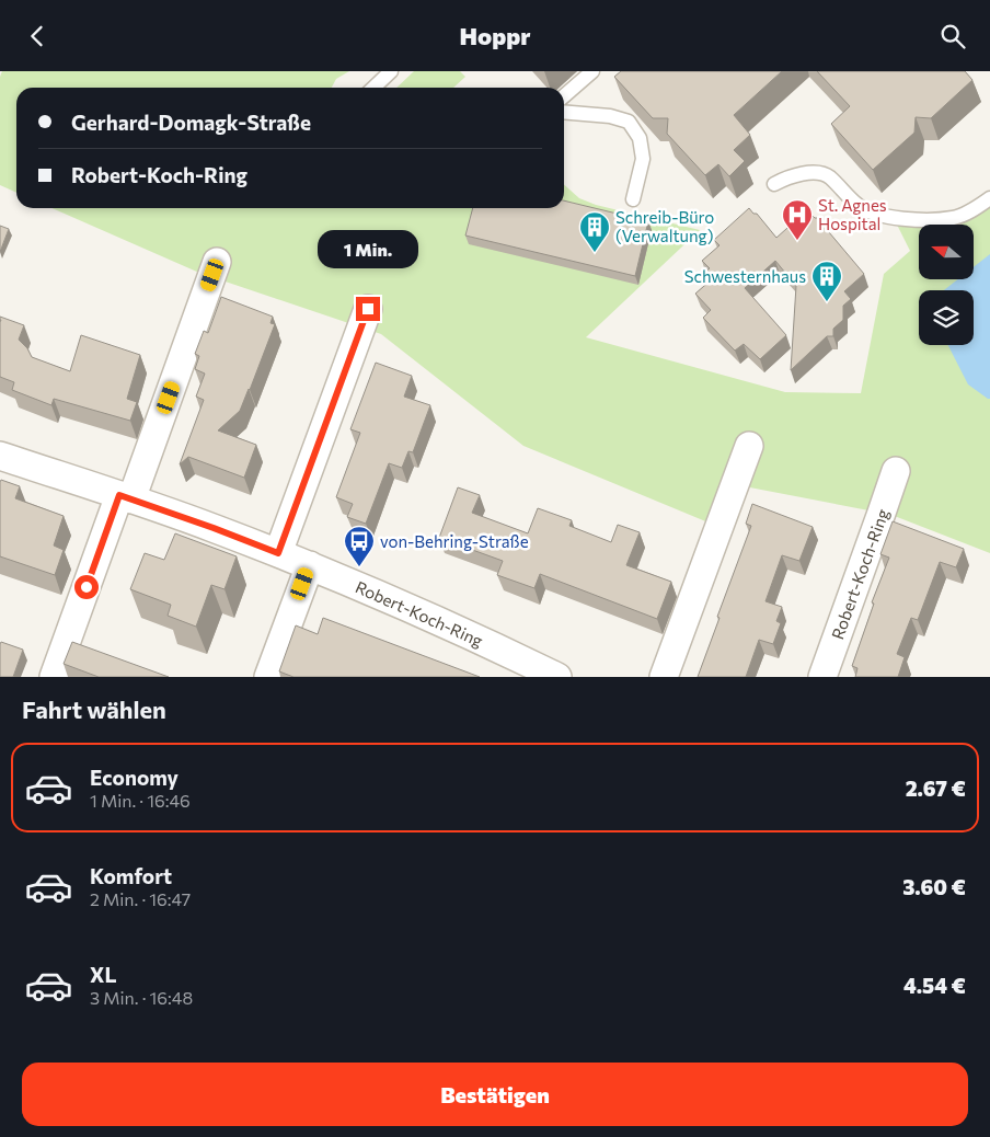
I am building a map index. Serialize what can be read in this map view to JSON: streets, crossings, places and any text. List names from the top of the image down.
{
  "streets": {
    "street": ["Robert-Koch-Ring"]
  },
  "places": {
    "hospital": ["St. Agnes Hospital"],
    "building": ["Schreib-Büro (Verwaltung)", "Schwesternhaus"],
    "bus stop": ["von-Behring-Straße"]
  },
  "north": "left",
  "page": {
    "header": "Hoppr",
    "banner": ["Gerhard-Domagk-Straße", "Robert-Koch-Ring"],
    "bubble": "1 Min.",
    "heading": "Fahrt wählen",
    "list": [
      {
        "name": "Economy",
        "note": "1 Min. · 16:46",
        "value": "2.67 €"
      },
      {
        "name": "Komfort",
        "note": "2 Min. · 16:47",
        "value": "3.60 €"
      },
      {
        "name": "XL",
        "note": "3 Min. · 16:48",
        "value": "4.54 €"
      }
    ],
    "buttons": "Bestätigen"
  }
}
